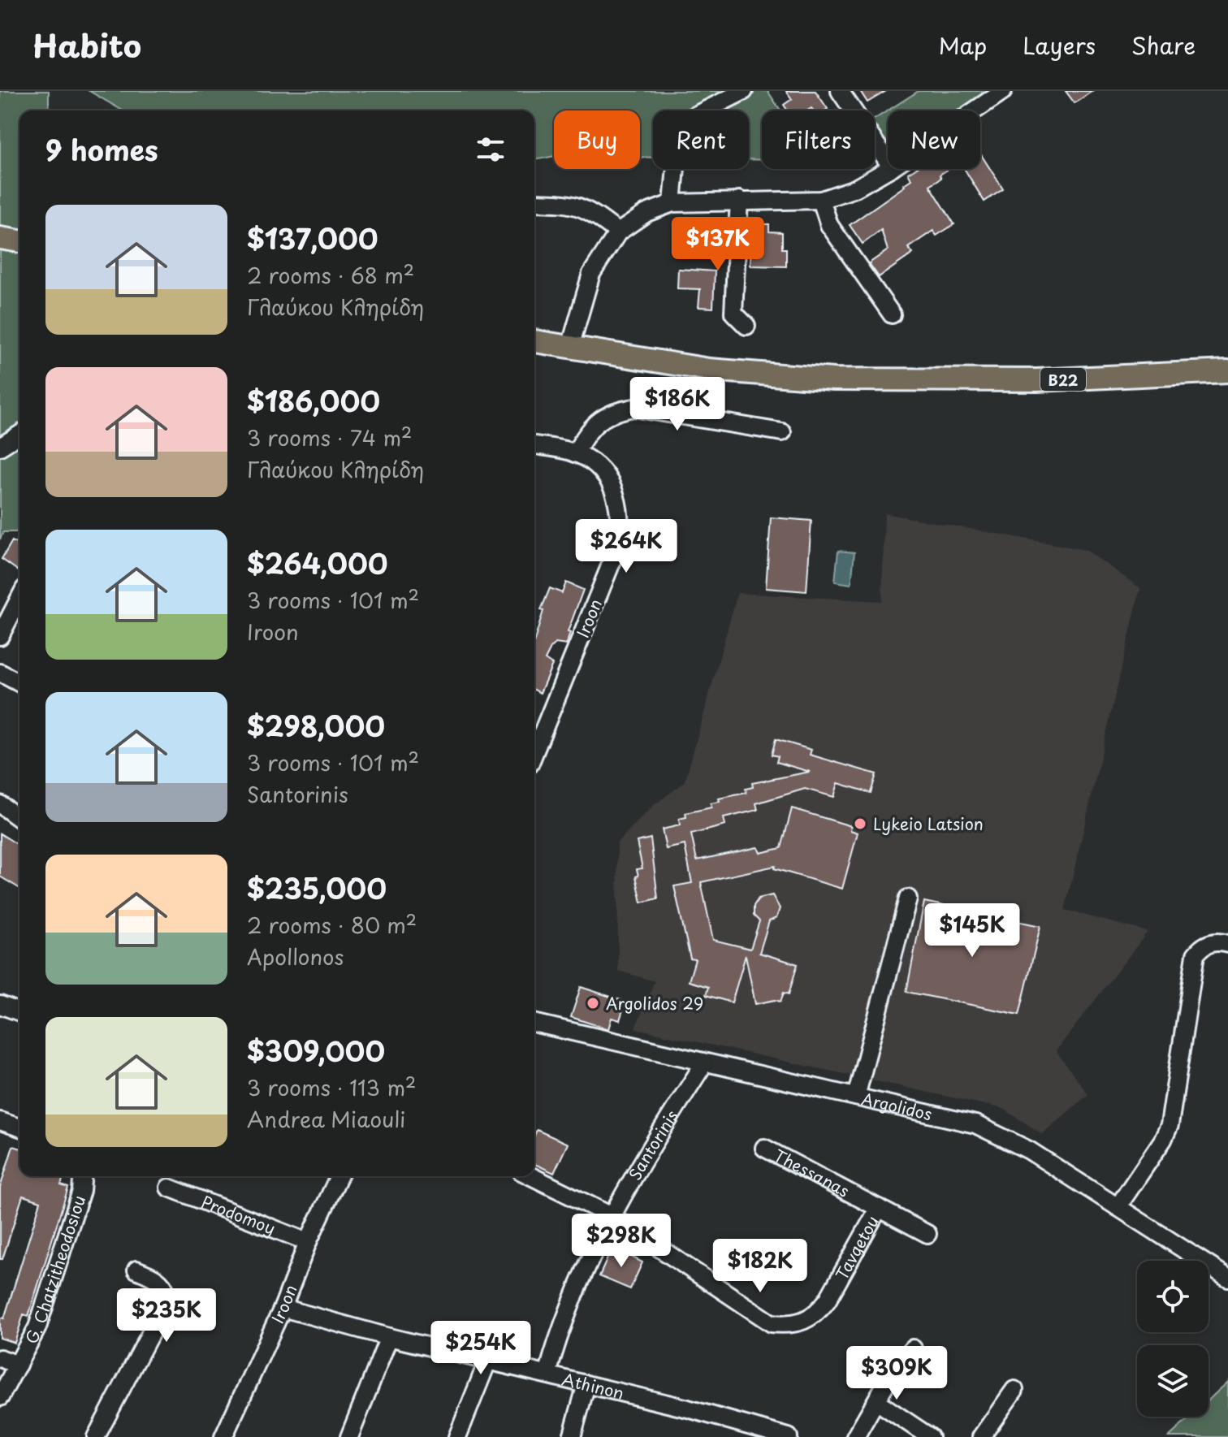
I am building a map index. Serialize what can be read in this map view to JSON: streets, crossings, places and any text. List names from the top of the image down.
{
  "streets": {
    "main road": ["B22"],
    "street": [
      "Iroon",
      "Argolidos",
      "Santorinis",
      "Thessanas",
      "Prodomoy",
      "Tavgetou",
      "G. Chatzitheodosiou",
      "Athinon"
    ]
  },
  "crossings": [
    ["Iroon", "Prodomoy"],
    ["Iroon", "Athinon"],
    ["Argolidos", "Santorinis"],
    ["Santorinis", "Tavgetou"],
    ["Santorinis", "Athinon"],
    ["Thessanas", "Tavgetou"]
  ],
  "places": ["Lykeio Latsion", "Argolidos 29"],
  "page": {
    "header": "Habito",
    "nav": ["Map", "Layers", "Share"],
    "chip": [
      "Buy",
      "Rent",
      "Filters",
      "New"
    ],
    "heading": "9 homes",
    "list": [
      {
        "name": "$137,000",
        "note": "2 rooms · 68 m² · Γλαύκου Κληρίδη"
      },
      {
        "name": "$186,000",
        "note": "3 rooms · 74 m² · Γλαύκου Κληρίδη"
      },
      {
        "name": "$264,000",
        "note": "3 rooms · 101 m² · Iroon"
      },
      {
        "name": "$298,000",
        "note": "3 rooms · 101 m² · Santorinis"
      },
      {
        "name": "$235,000",
        "note": "2 rooms · 80 m² · Apollonos"
      },
      {
        "name": "$309,000",
        "note": "3 rooms · 113 m² · Andrea Miaouli"
      }
    ],
    "price": [
      "$137K",
      "$186K",
      "$264K",
      "$145K",
      "$298K",
      "$182K",
      "$235K",
      "$254K",
      "$309K"
    ]
  }
}
